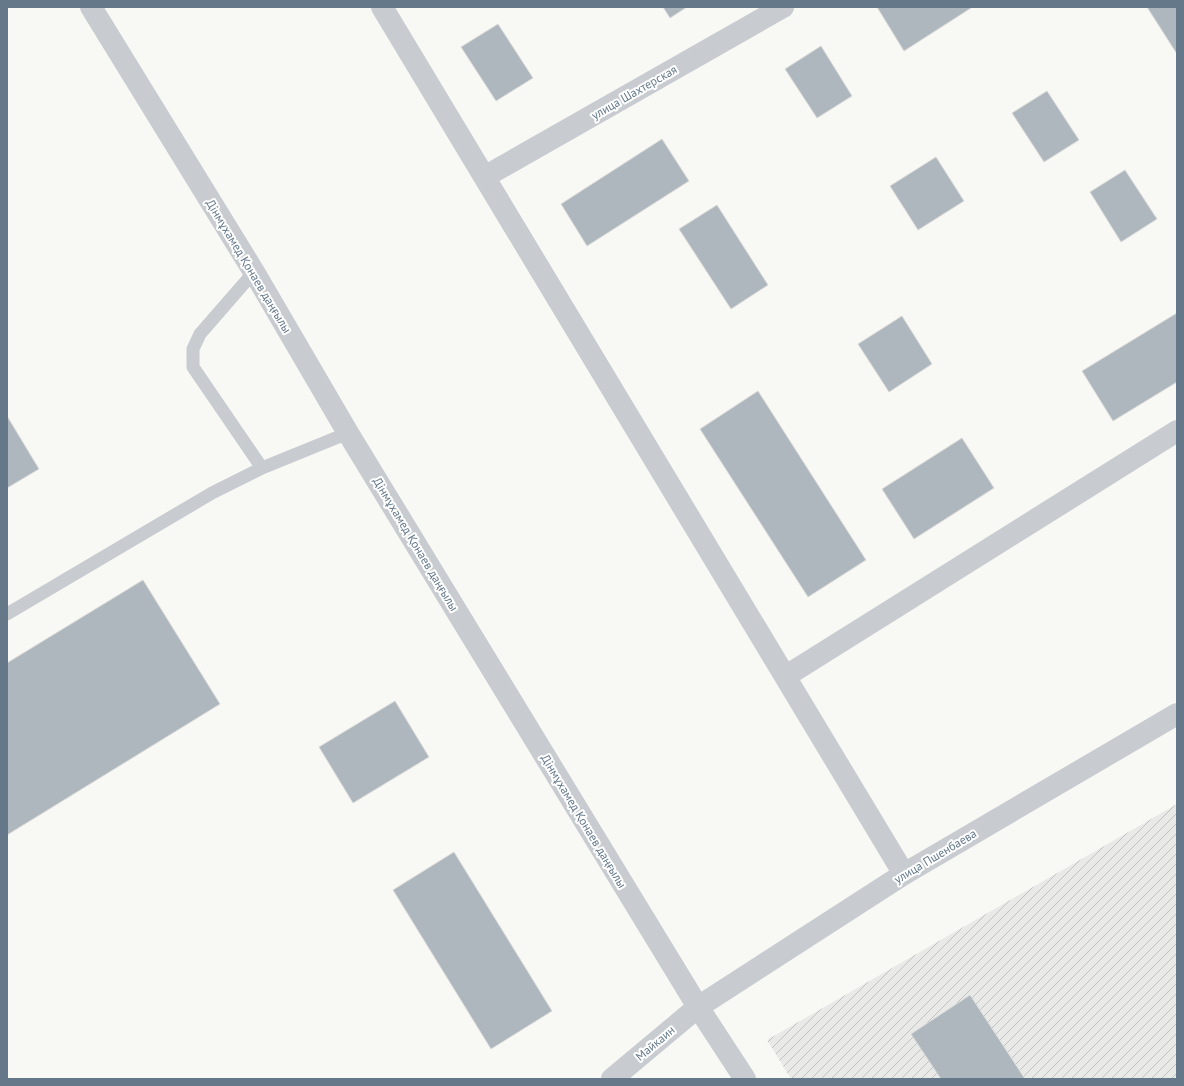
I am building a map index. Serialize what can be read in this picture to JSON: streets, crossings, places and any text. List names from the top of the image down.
{
  "streets": {
    "street": [
      "улица Шахтерская",
      "Дінмұхамед Қонаев даңғылы",
      "улица Пшенбаева",
      "Майкаин"
    ]
  },
  "crossings": [
    ["Дінмұхамед Қонаев даңғылы", "улица Пшенбаева"],
    ["Дінмұхамед Қонаев даңғылы", "Майкаин"],
    ["улица Пшенбаева", "Майкаин"]
  ]
}
